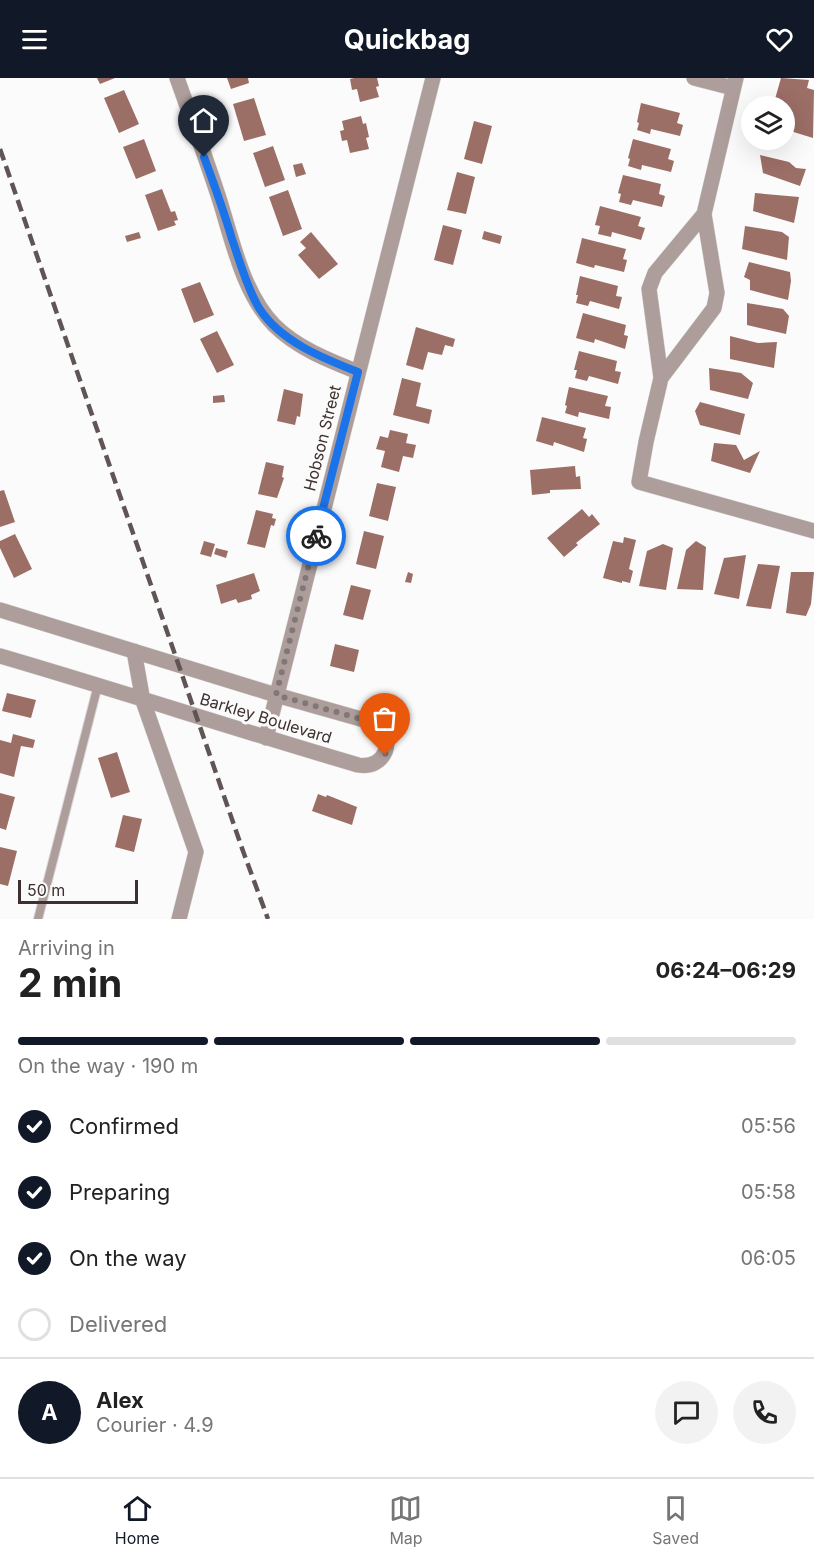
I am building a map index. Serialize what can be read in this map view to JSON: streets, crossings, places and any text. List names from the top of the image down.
{
  "streets": {
    "street": ["Hobson Street", "Barkley Boulevard"]
  },
  "crossings": [
    ["Hobson Street", "Barkley Boulevard"]
  ],
  "scale_bar": "50 m",
  "page": {
    "header": "Quickbag",
    "scale": "50 m",
    "heading": ["2 min", "Arriving in", "06:24–06:29"],
    "panel": ["Alex", "Courier · 4.9"],
    "bar": "On the way · 190 m",
    "list": [
      ["Confirmed", "05:56"],
      ["Preparing", "05:58"],
      ["On the way", "06:05"],
      "Delivered"
    ],
    "round": "A",
    "tabs": ["Home", "Map", "Saved"]
  }
}
